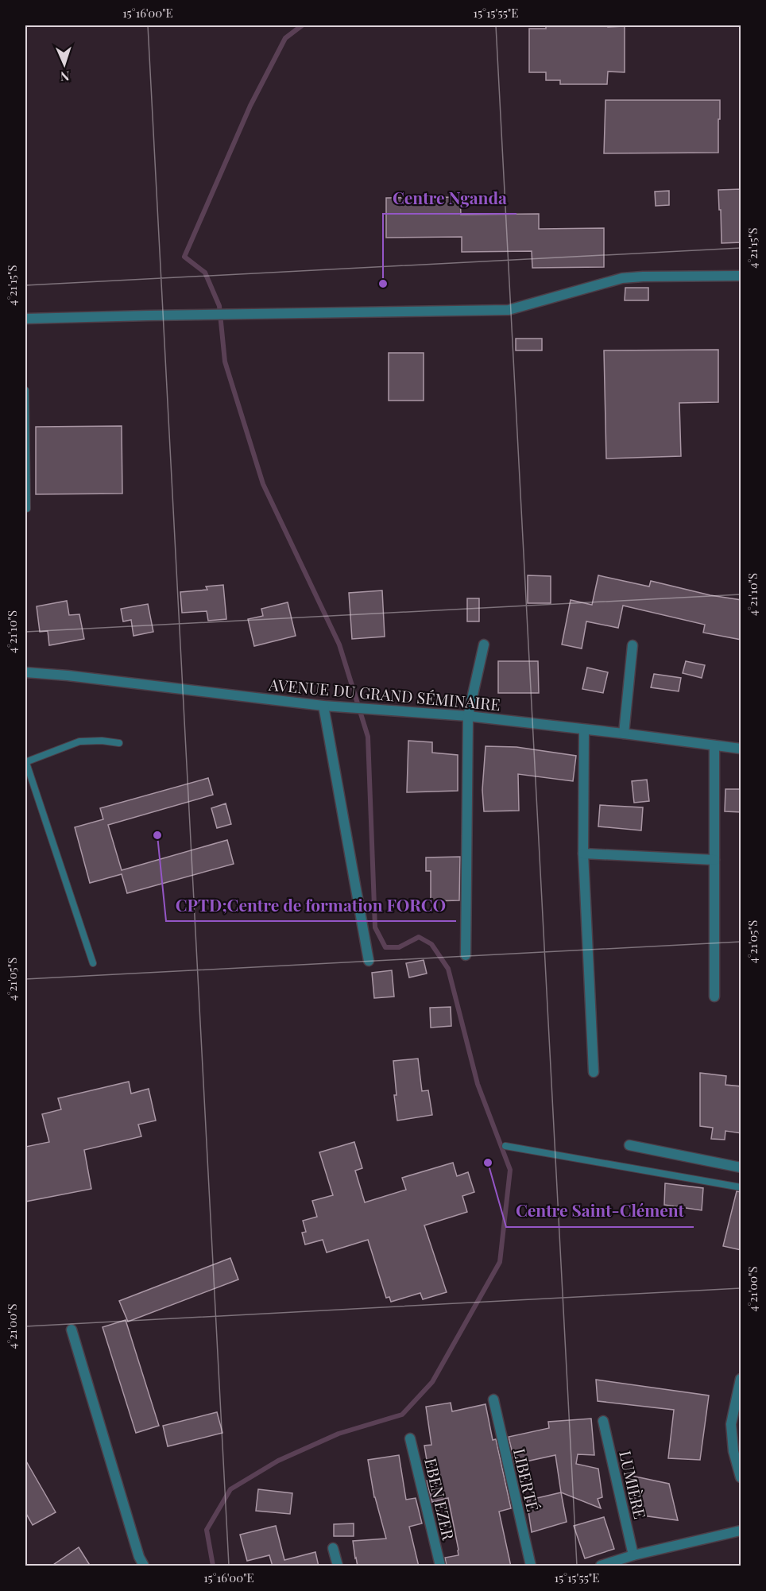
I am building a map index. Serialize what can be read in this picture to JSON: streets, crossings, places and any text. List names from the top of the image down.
{
  "streets": {
    "street": [
      "AVENUE DU GRAND SÉMINAIRE",
      "LIBERTÉ",
      "LUMIÈRE",
      "EBEN EZER"
    ]
  },
  "places": ["Centre Nganda", "CPTD;Centre de formation FORCO", "Centre Saint-Clément"],
  "north": "bottom",
  "coordinates": [
    "15°16'00\"E",
    "15°15'55\"E",
    "4°21'15\"S",
    "4°21'10\"S",
    "4°21'05\"S",
    "4°21'00\"S"
  ]
}
